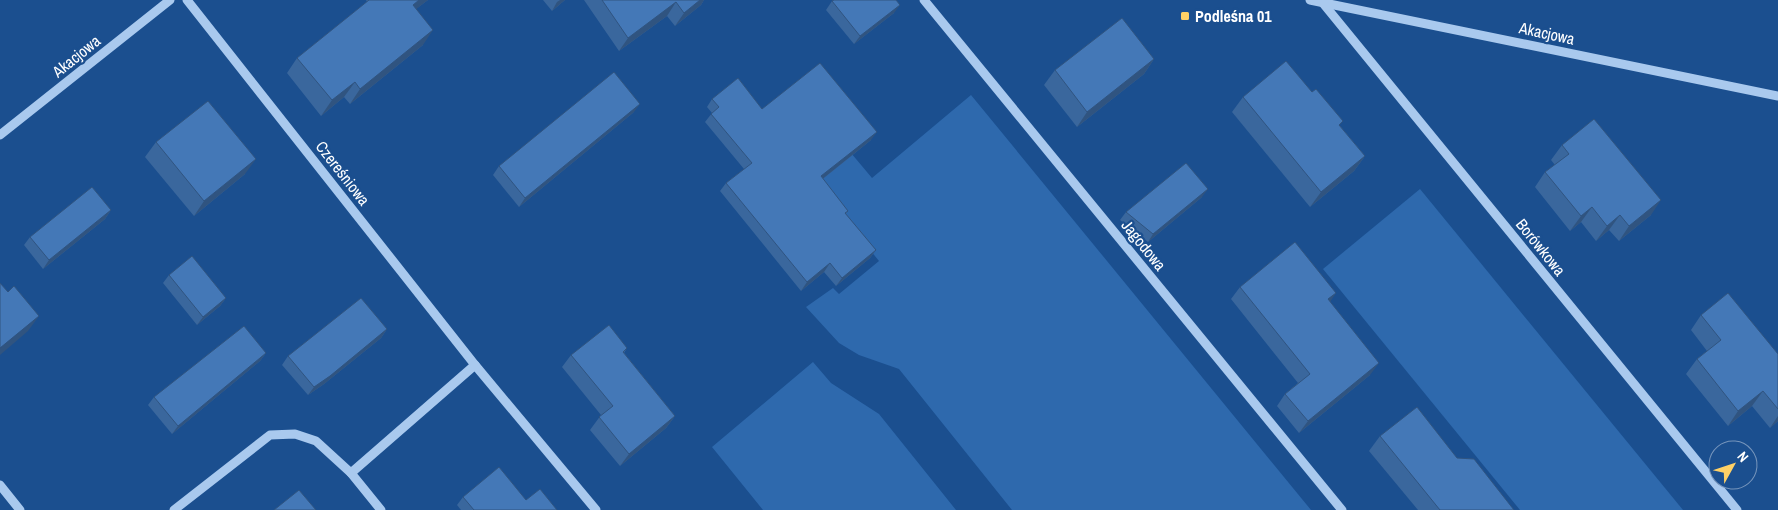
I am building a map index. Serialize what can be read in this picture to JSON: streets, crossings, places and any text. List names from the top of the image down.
{
  "streets": {
    "street": [
      "Akacjowa",
      "Czereśniowa",
      "Jagodowa",
      "Borówkowa"
    ]
  },
  "crossings": [
    ["Akacjowa", "Borówkowa"]
  ],
  "places": {
    "transit": ["Podleśna 01"]
  },
  "north": "top right"
}
